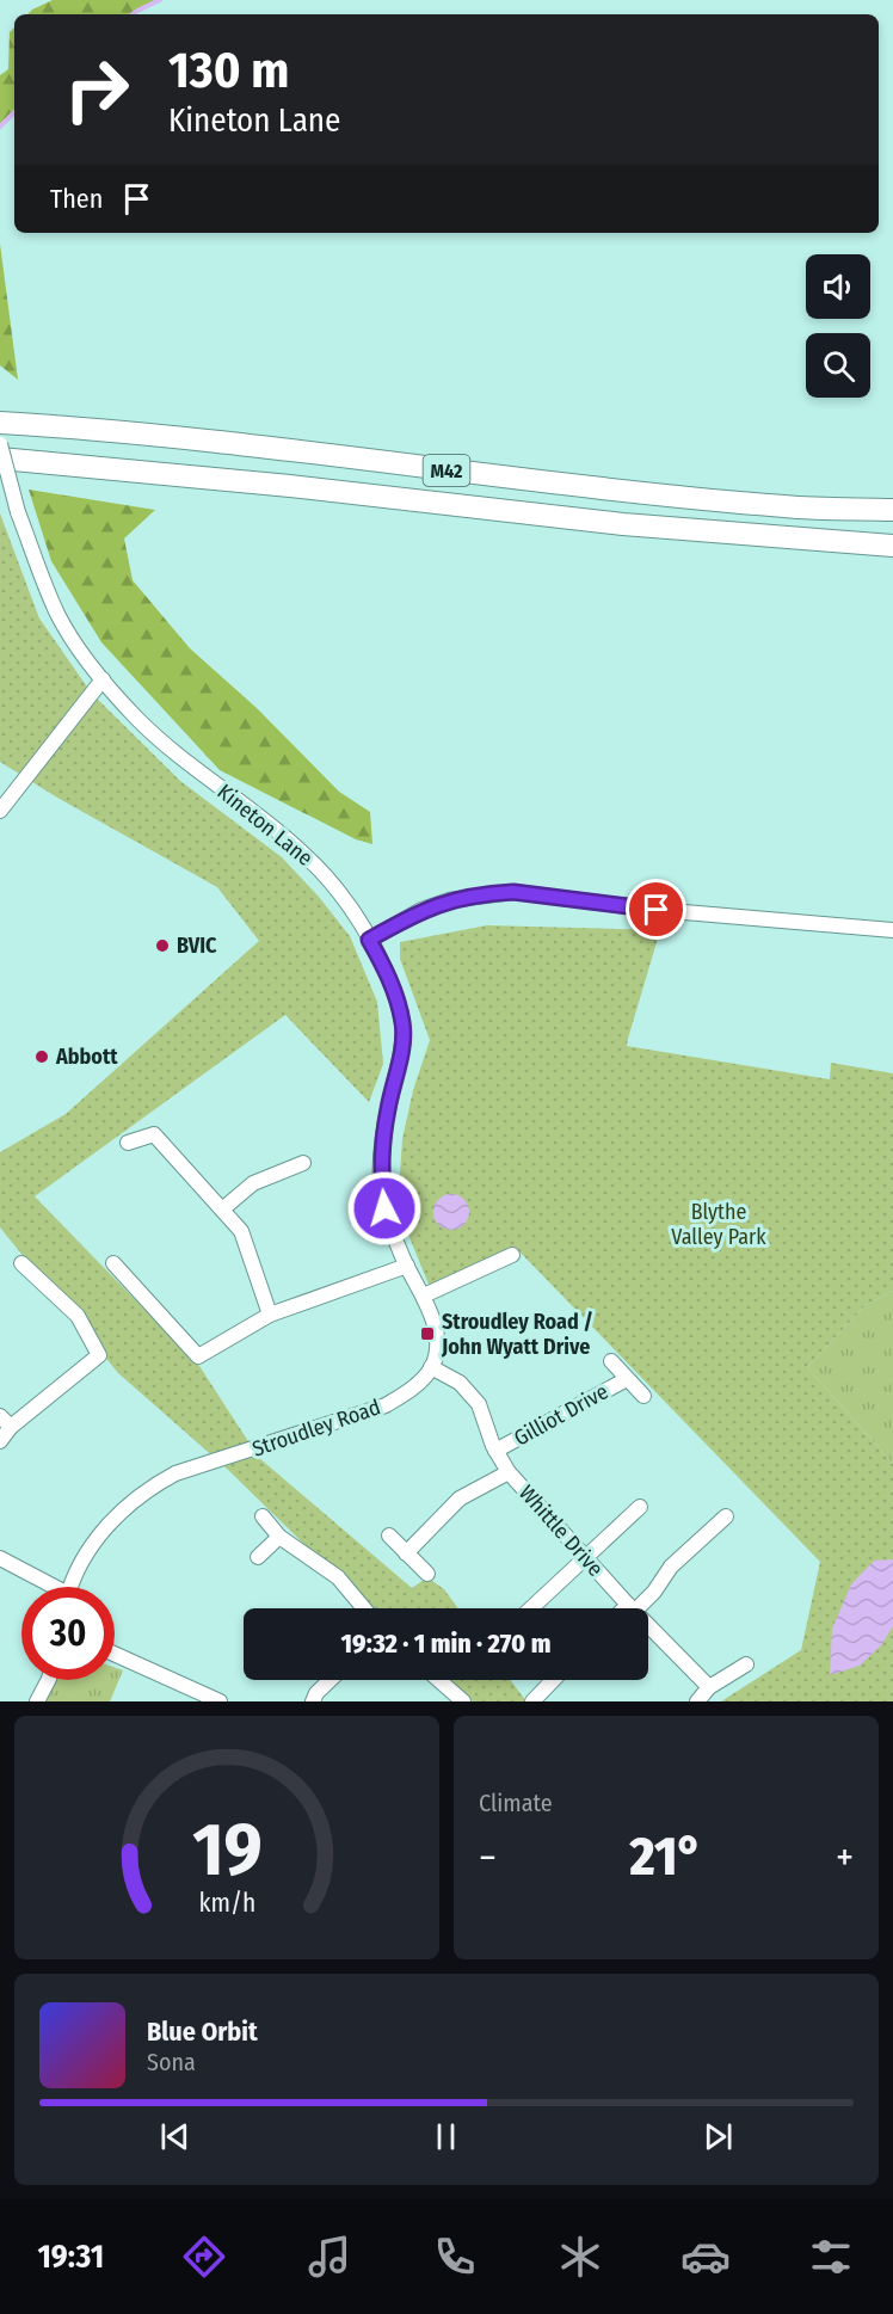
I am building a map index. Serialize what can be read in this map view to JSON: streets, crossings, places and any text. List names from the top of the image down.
{
  "streets": {
    "highway": ["M42"],
    "street": [
      "Kineton Lane",
      "Gilliot Drive",
      "Stroudley Road",
      "Whittle Drive"
    ]
  },
  "crossings": [
    ["Gilliot Drive", "Whittle Drive"],
    ["Stroudley Road", "Whittle Drive"]
  ],
  "parks": ["Blythe Valley Park"],
  "places": {
    "other": ["BVIC", "Abbott"],
    "transit": ["Stroudley Road / John Wyatt Drive"]
  },
  "page": {
    "turn": ["130 m", "Kineton Lane"],
    "then": "Then",
    "limit": "30",
    "trip": "19:32 · 1 min · 270 m",
    "tile": "Climate",
    "heat": ["−", "21°", "+"],
    "song": ["Blue Orbit", "Sona"],
    "tabs": "19:31",
    "gauge": ["19", "km/h"]
  }
}
